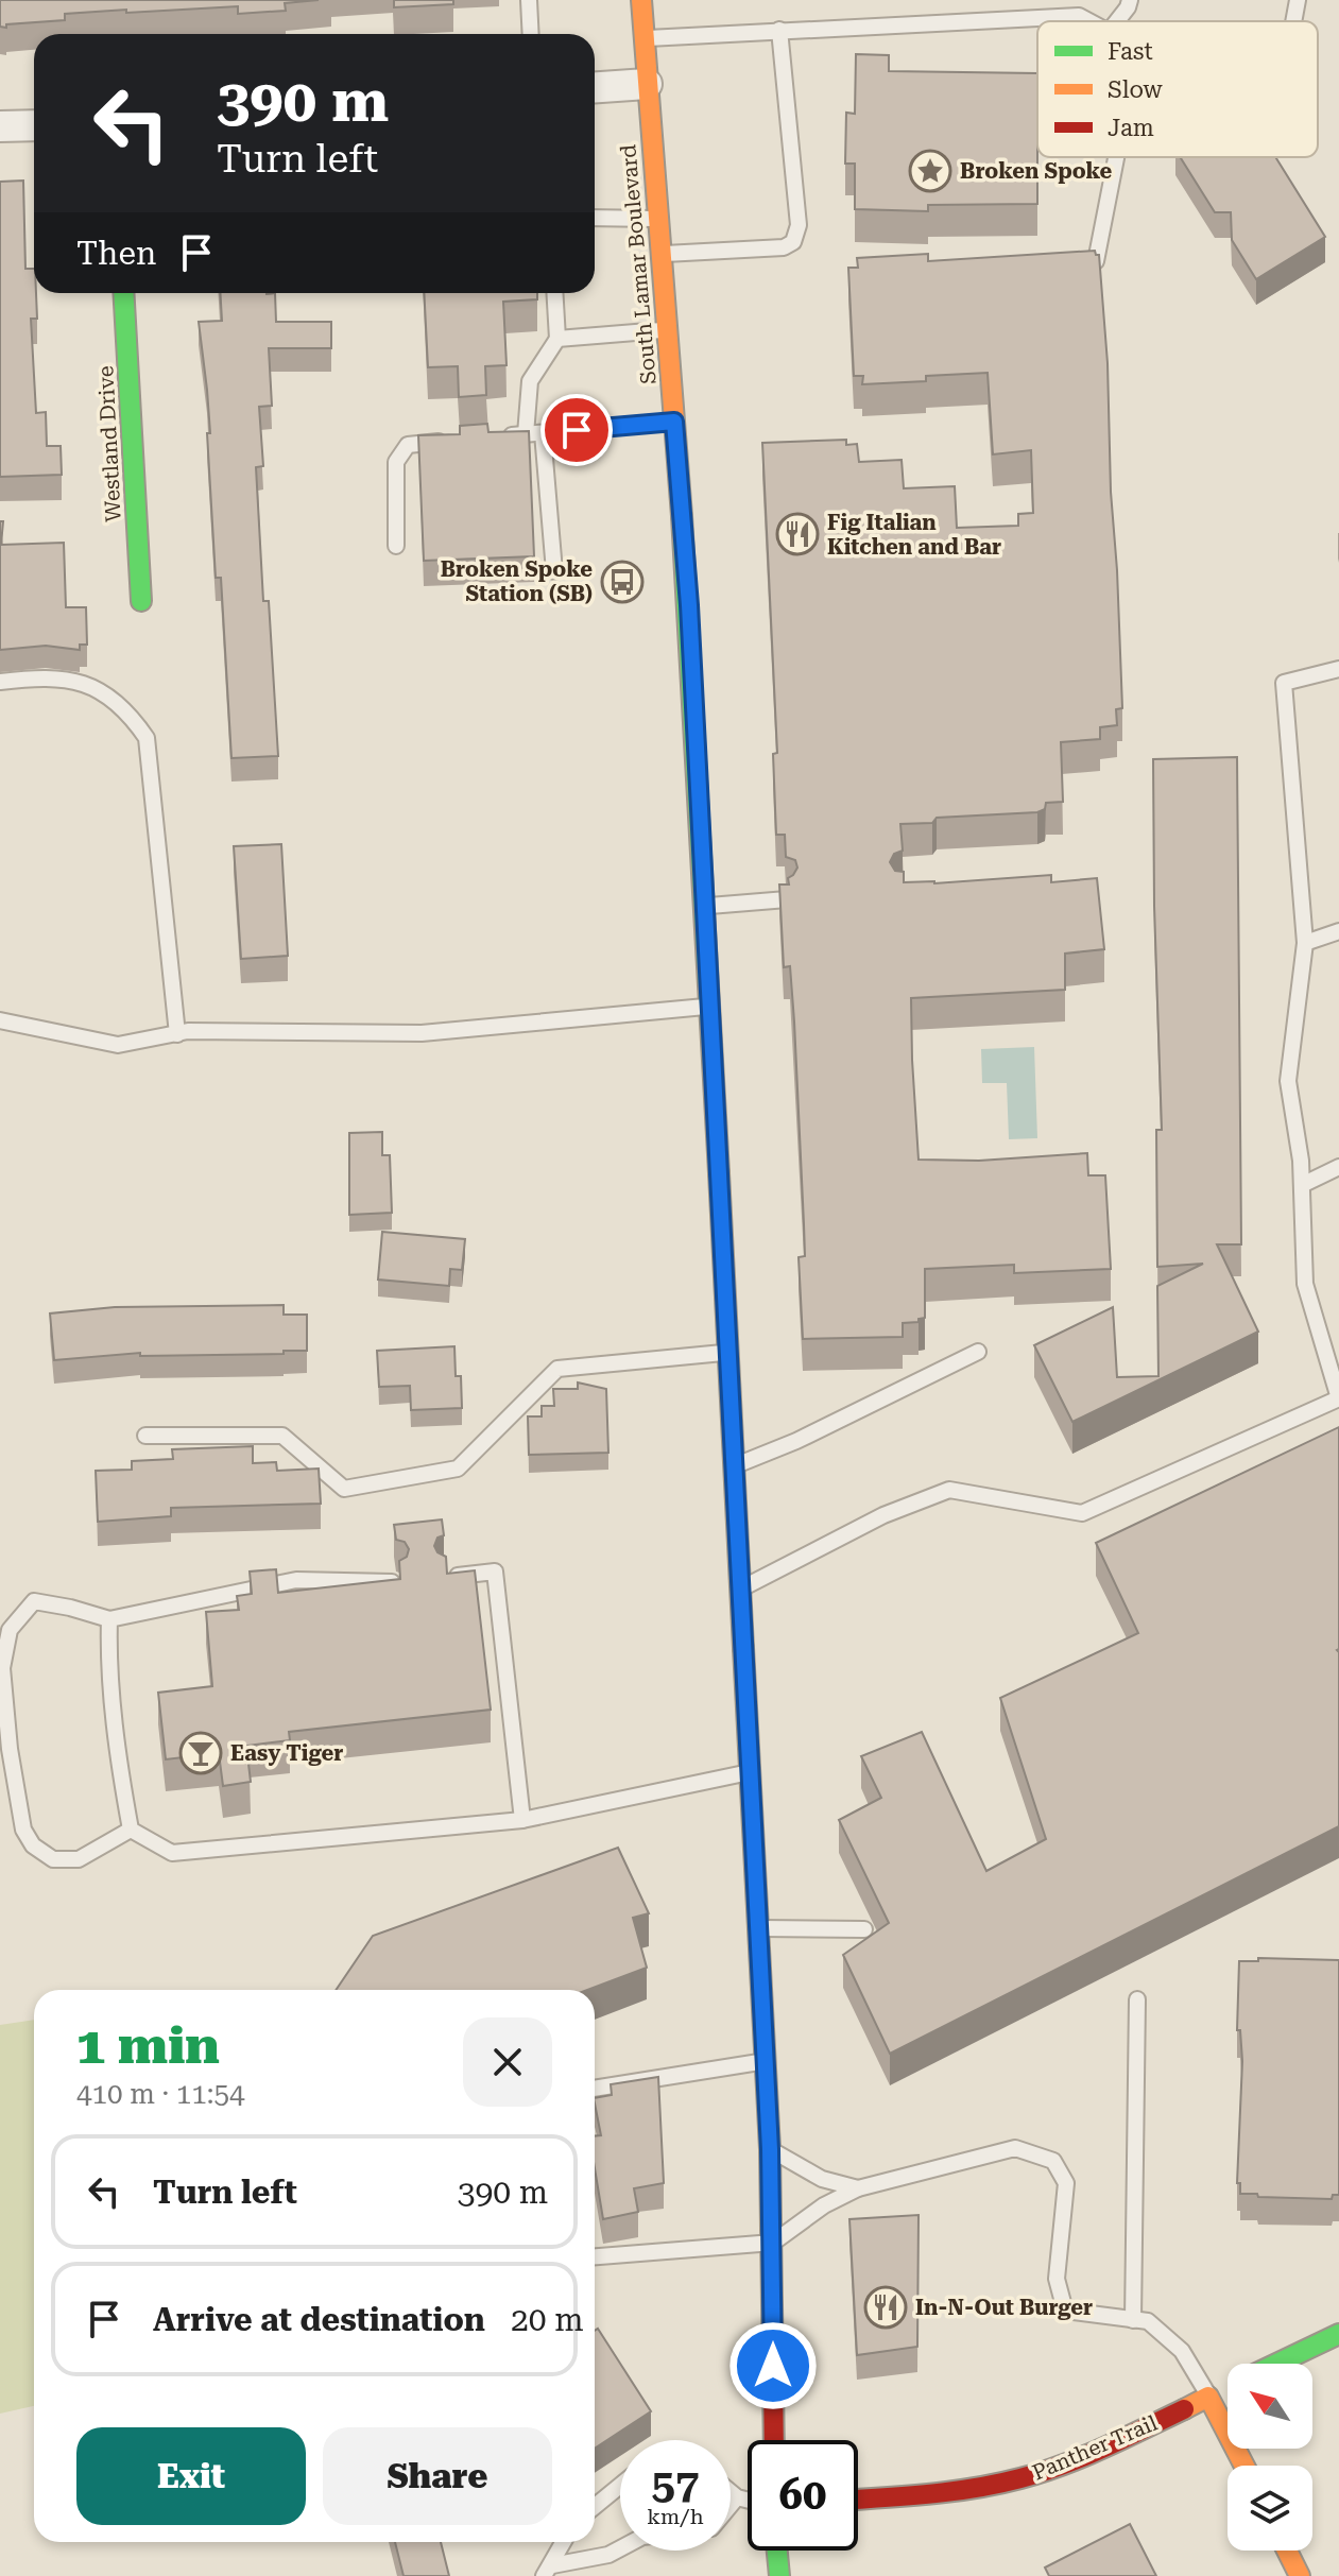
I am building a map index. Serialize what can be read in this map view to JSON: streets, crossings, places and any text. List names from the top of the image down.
{
  "streets": {
    "main road": ["South Lamar Boulevard", "Westland Drive", "Panther Trail"]
  },
  "places": {
    "place": ["Broken Spoke"],
    "restaurant": ["Fig Italian Kitchen and Bar", "In-N-Out Burger"],
    "bus stop": ["Broken Spoke Station (SB)"],
    "bar": ["Easy Tiger"]
  },
  "legend": ["Fast", "Slow", "Jam"],
  "north": "top left",
  "page": {
    "turn": ["390 m", "Turn left"],
    "then": "Then",
    "heading": ["1 min", "410 m · 11:54"],
    "list": [
      {
        "name": "Turn left",
        "value": "390 m"
      },
      {
        "name": "Arrive at destination",
        "value": "20 m"
      }
    ],
    "buttons": ["Exit", "Share"],
    "speed": "57 km/h",
    "limit": "60"
  }
}
